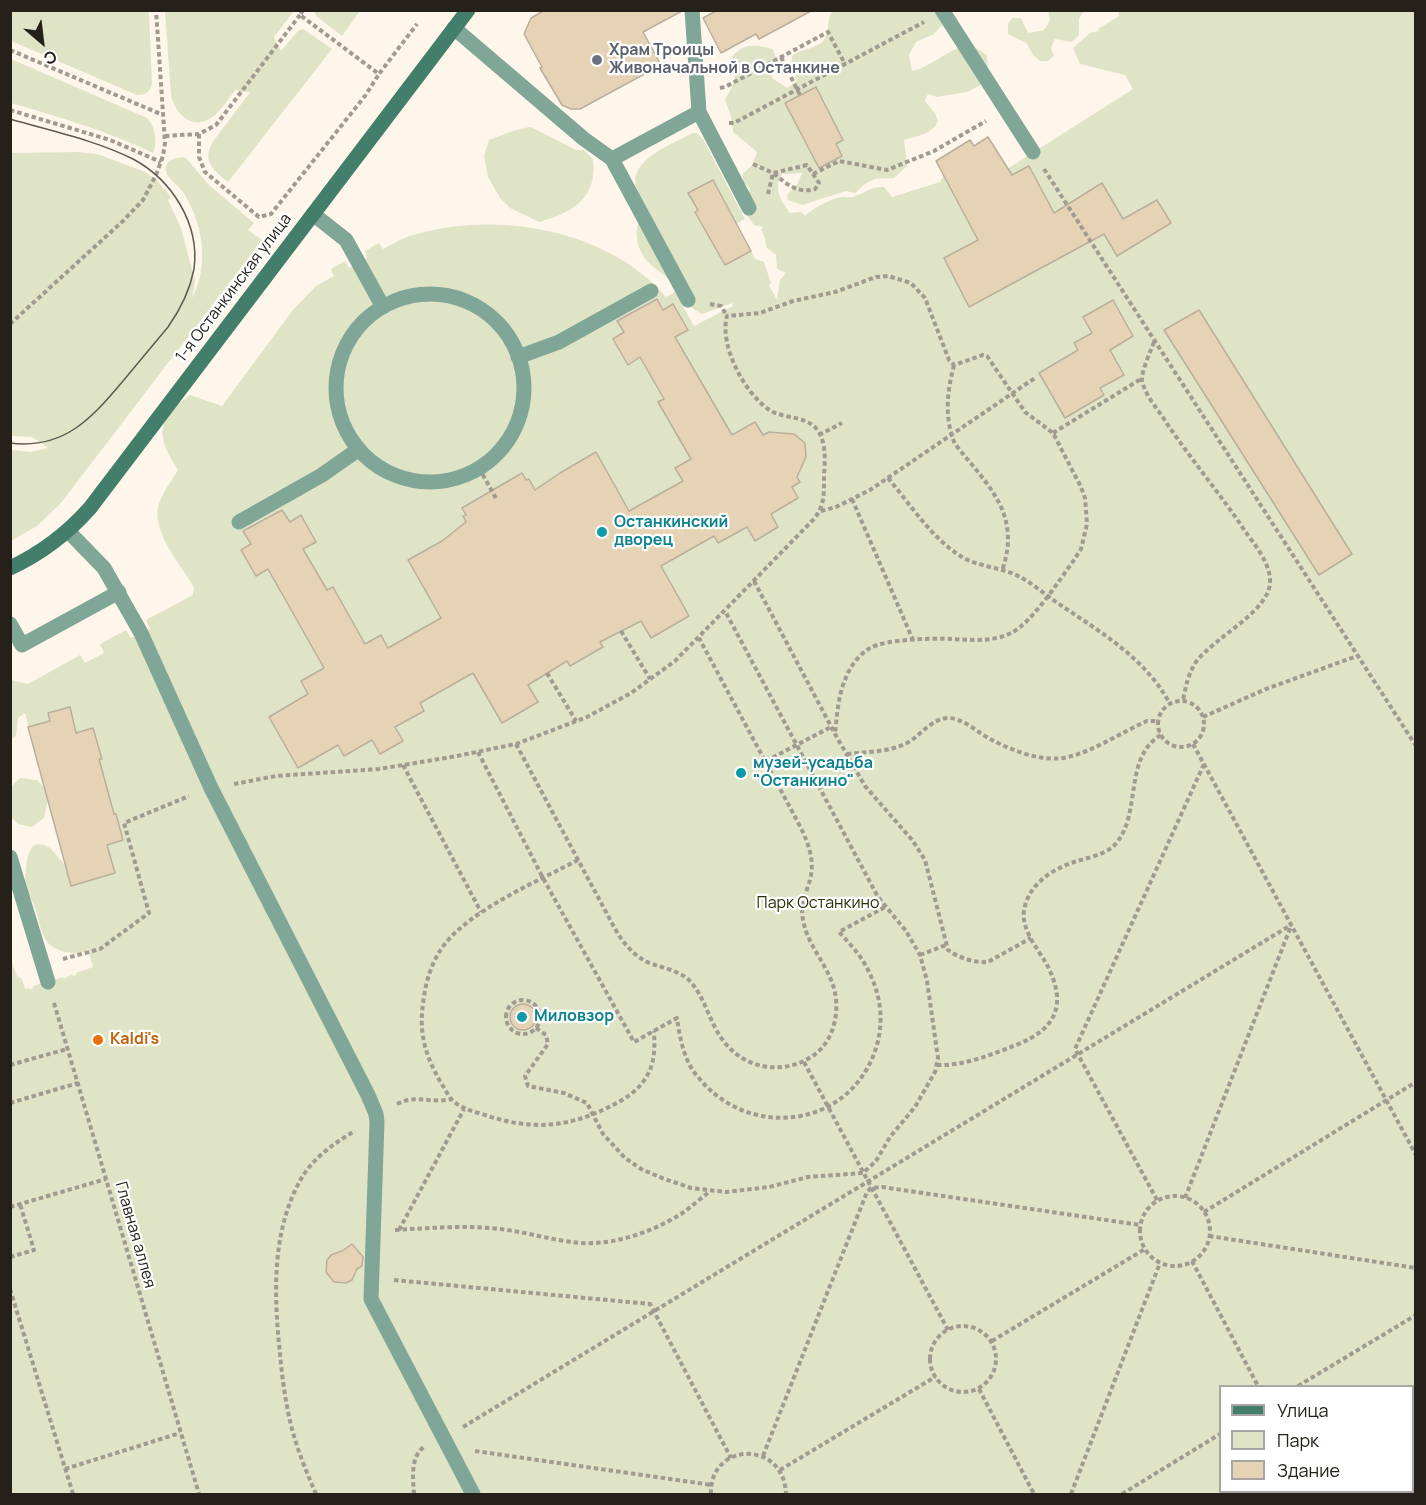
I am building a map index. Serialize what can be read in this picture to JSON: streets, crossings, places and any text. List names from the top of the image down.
{
  "streets": {
    "street": ["1-я Останкинская улица"],
    "path": ["Главная аллея"]
  },
  "parks": ["Парк Останкино"],
  "places": [
    "Храм Троицы Живоначальной в Останкине",
    "Останкинский дворец",
    "музей-усадьба \"Останкино\"",
    "Миловзор",
    "Kaldi's"
  ],
  "legend": ["Улица", "Парк", "Здание"],
  "north": "bottom right"
}
